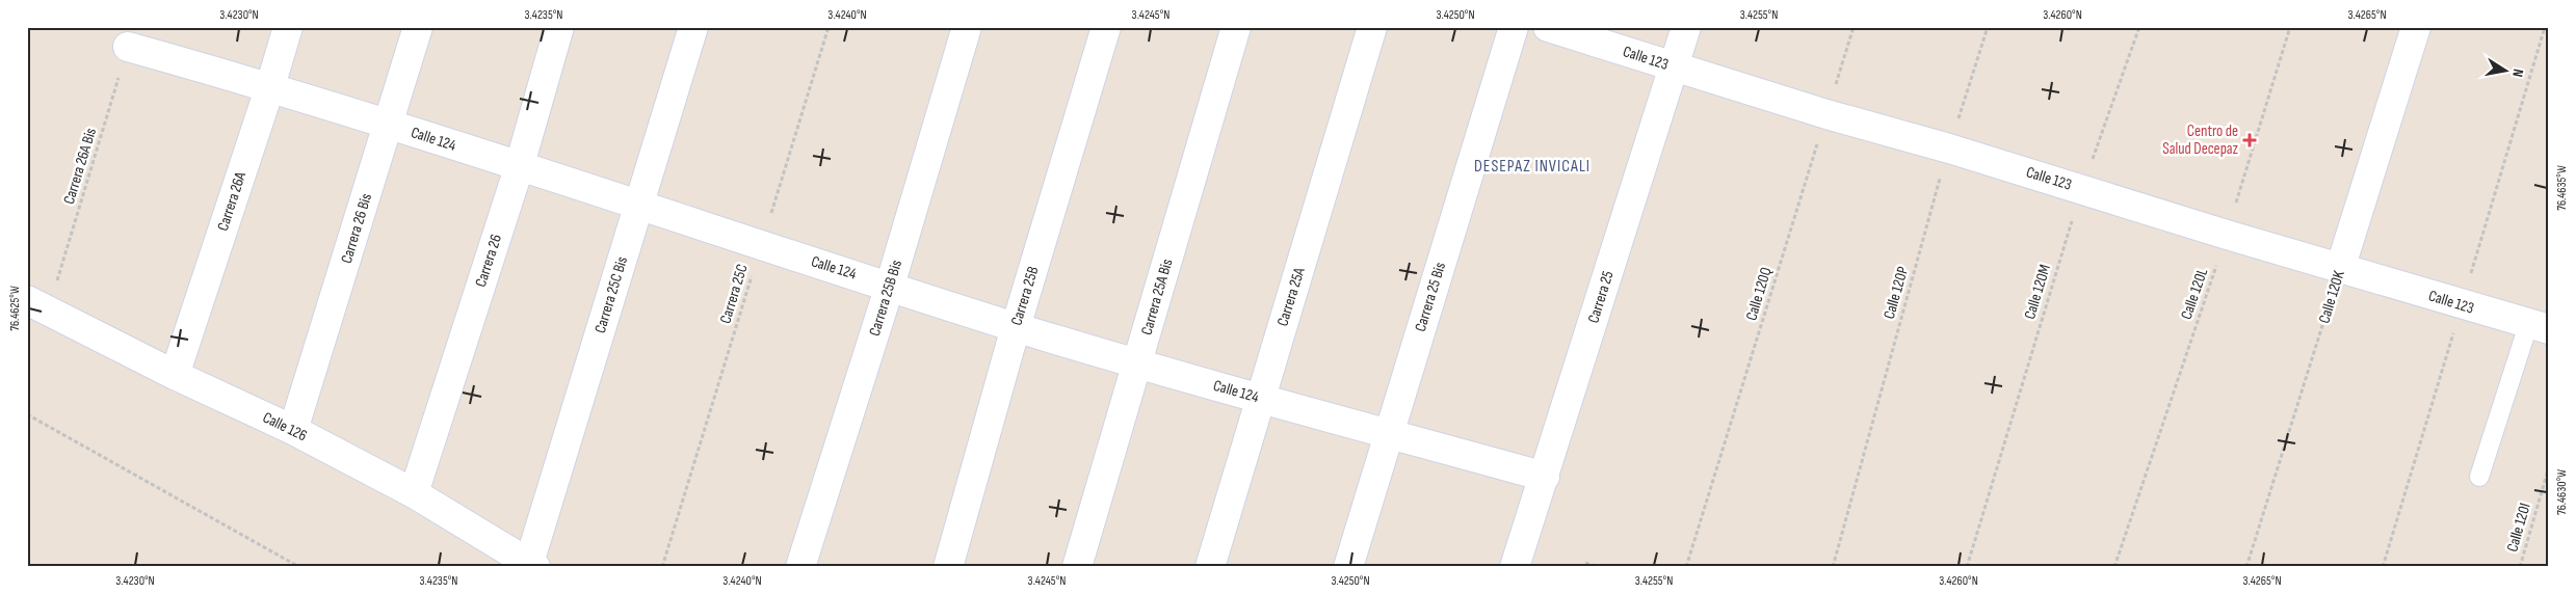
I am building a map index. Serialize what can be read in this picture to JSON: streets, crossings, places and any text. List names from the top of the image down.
{
  "streets": {
    "street": [
      "Calle 123",
      "Calle 124",
      "Carrera 26A",
      "Carrera 26 Bis",
      "Carrera 26",
      "Carrera 25C Bis",
      "Carrera 25B",
      "Carrera 25A Bis",
      "Carrera 25A",
      "Carrera 25 Bis",
      "Carrera 25",
      "Calle 120K",
      "Carrera 25B Bis",
      "Calle 126"
    ],
    "path": [
      "Carrera 26A Bis",
      "Calle 120M",
      "Calle 120P",
      "Carrera 25C",
      "Calle 120Q",
      "Calle 120L",
      "Calle 120I"
    ]
  },
  "crossings": [
    ["Calle 123", "Calle 120M"],
    ["Calle 123", "Calle 120P"],
    ["Calle 123", "Calle 120Q"],
    ["Calle 123", "Calle 120L"],
    ["Calle 123", "Carrera 25"],
    ["Calle 123", "Calle 120K"],
    ["Calle 124", "Carrera 26A Bis"],
    ["Calle 124", "Carrera 26A"],
    ["Calle 124", "Carrera 26 Bis"],
    ["Calle 124", "Carrera 26"],
    ["Calle 124", "Carrera 25C"],
    ["Calle 124", "Carrera 25C Bis"],
    ["Calle 124", "Carrera 25B"],
    ["Calle 124", "Carrera 25A Bis"],
    ["Calle 124", "Carrera 25A"],
    ["Calle 124", "Carrera 25 Bis"],
    ["Calle 124", "Carrera 25"],
    ["Calle 124", "Carrera 25B Bis"],
    ["Carrera 26A Bis", "Calle 126"],
    ["Carrera 26A", "Calle 126"],
    ["Carrera 26 Bis", "Calle 126"],
    ["Carrera 26", "Calle 126"],
    ["Carrera 25C Bis", "Calle 126"]
  ],
  "districts": ["DESEPAZ INVICALI"],
  "places": {
    "health": ["Centro de Salud Decepaz"]
  },
  "north": "right",
  "coordinates": [
    "3.4230°N",
    "3.4235°N",
    "3.4240°N",
    "3.4245°N",
    "3.4250°N",
    "3.4255°N",
    "3.4260°N",
    "3.4265°N",
    "76.4635°W",
    "76.4625°W",
    "76.4630°W"
  ]
}
